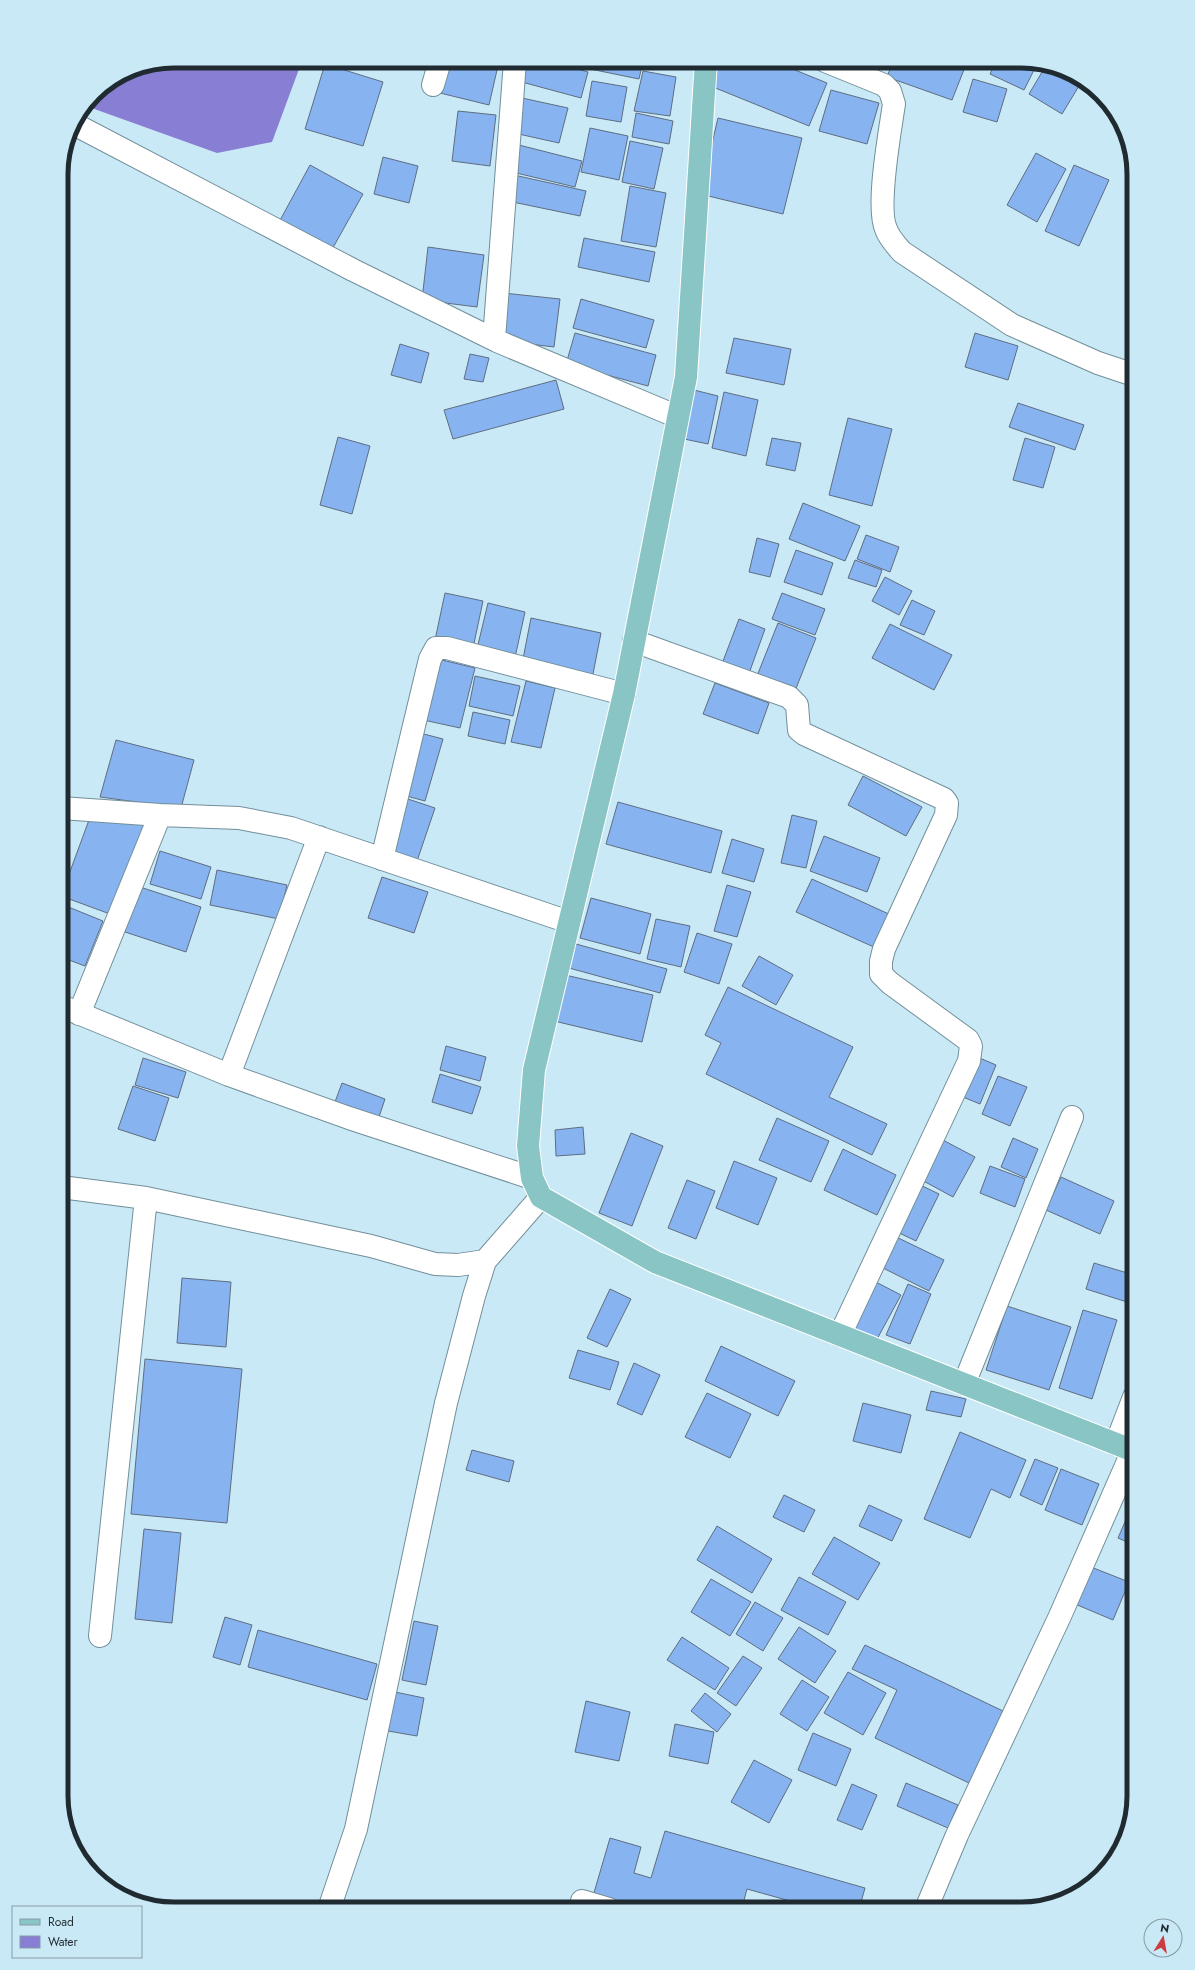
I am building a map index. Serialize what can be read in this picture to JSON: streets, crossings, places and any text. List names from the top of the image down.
{
  "legend": ["Road", "Water"],
  "north": "top"
}
